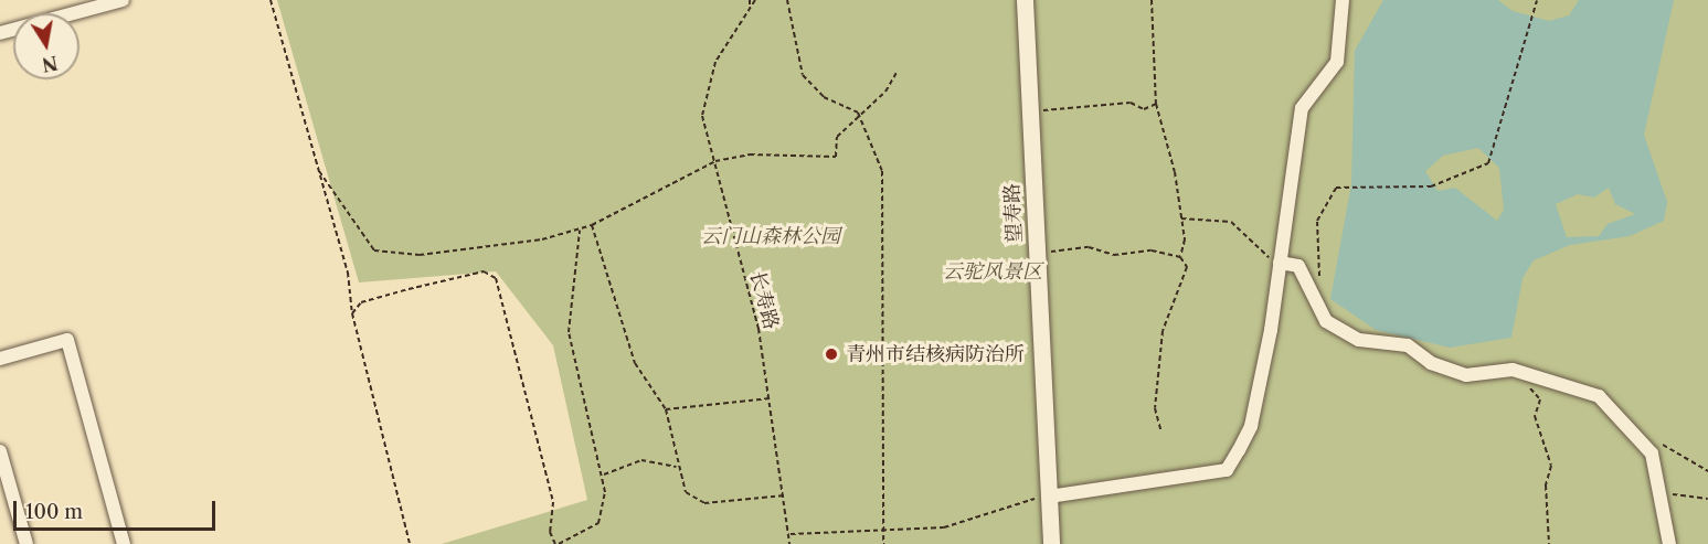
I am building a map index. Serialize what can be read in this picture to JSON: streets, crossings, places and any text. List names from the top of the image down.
{
  "streets": {
    "street": ["望寿路"],
    "path": ["长寿路"]
  },
  "parks": ["云门山森林公园", "云驼风景区"],
  "places": ["青州市结核病防治所"],
  "scale_bar": "100 m",
  "north": "bottom"
}
